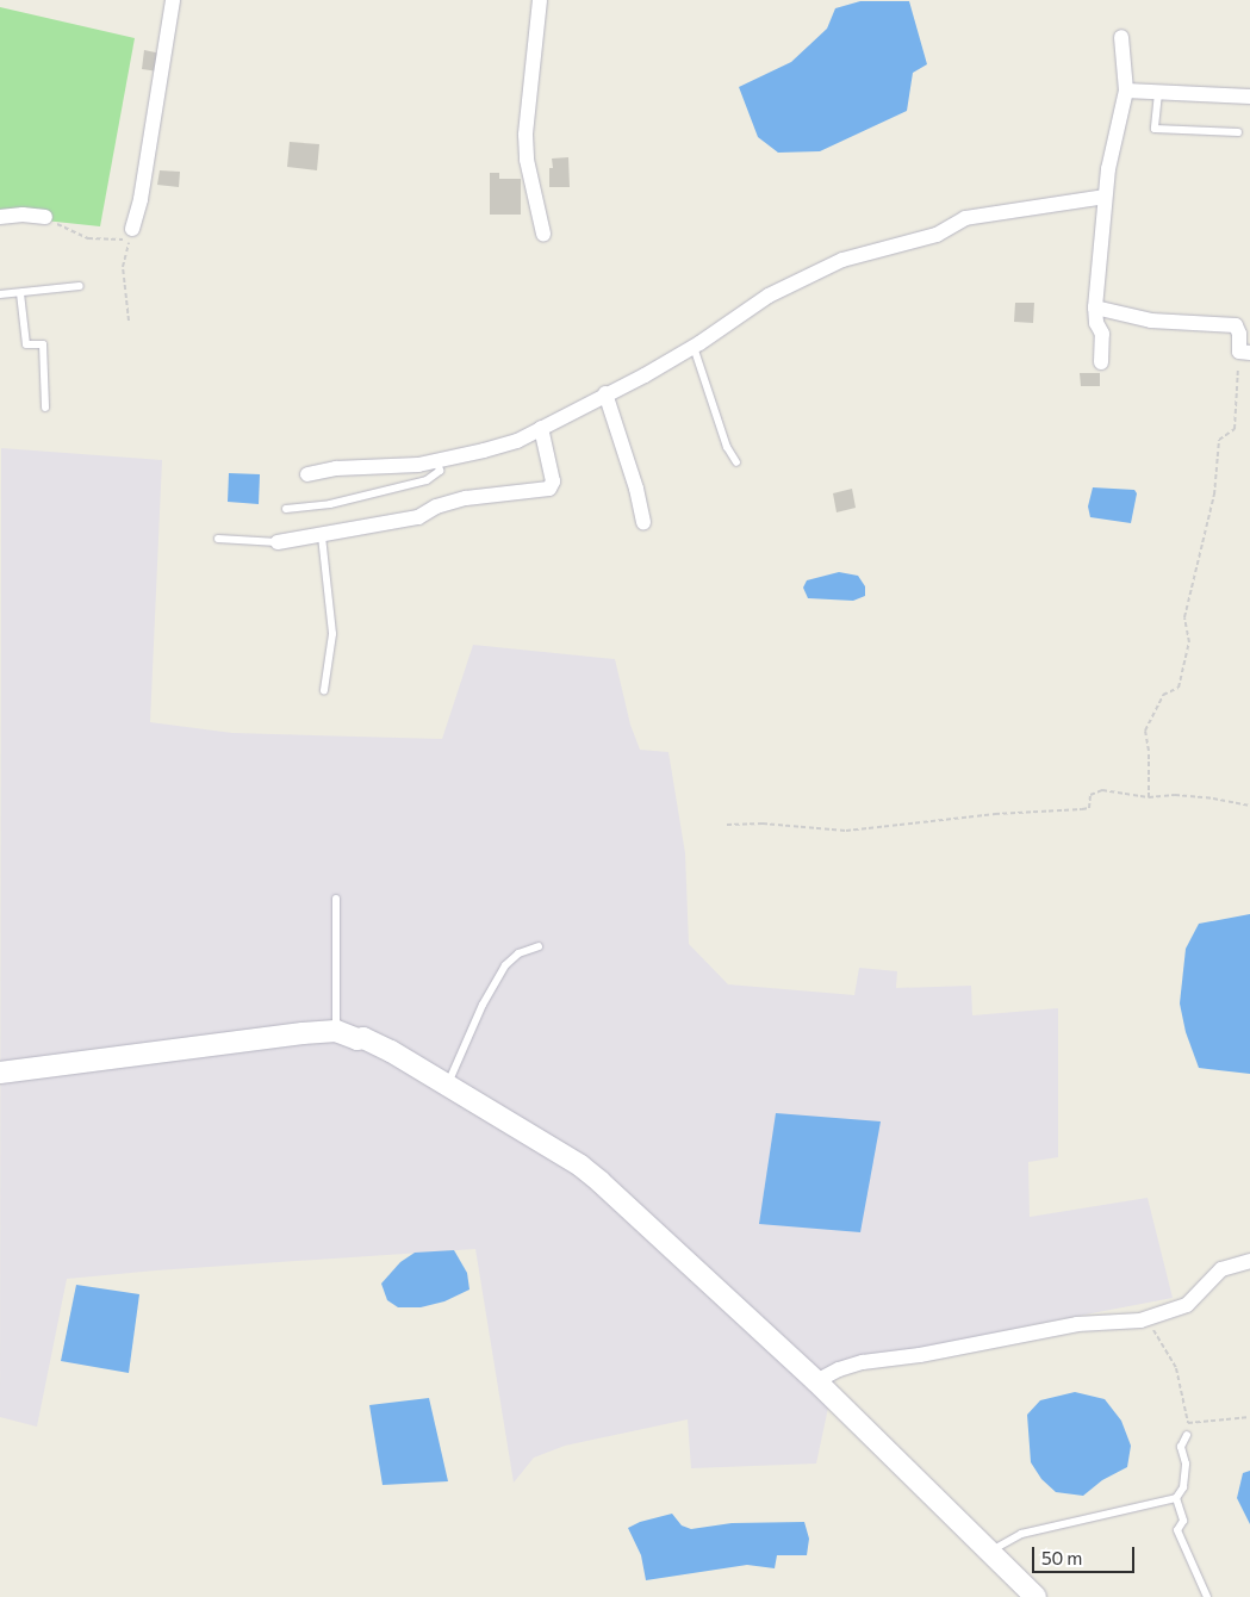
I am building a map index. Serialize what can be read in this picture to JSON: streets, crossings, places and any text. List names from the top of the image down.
{
  "scale_bar": "50 m"
}
